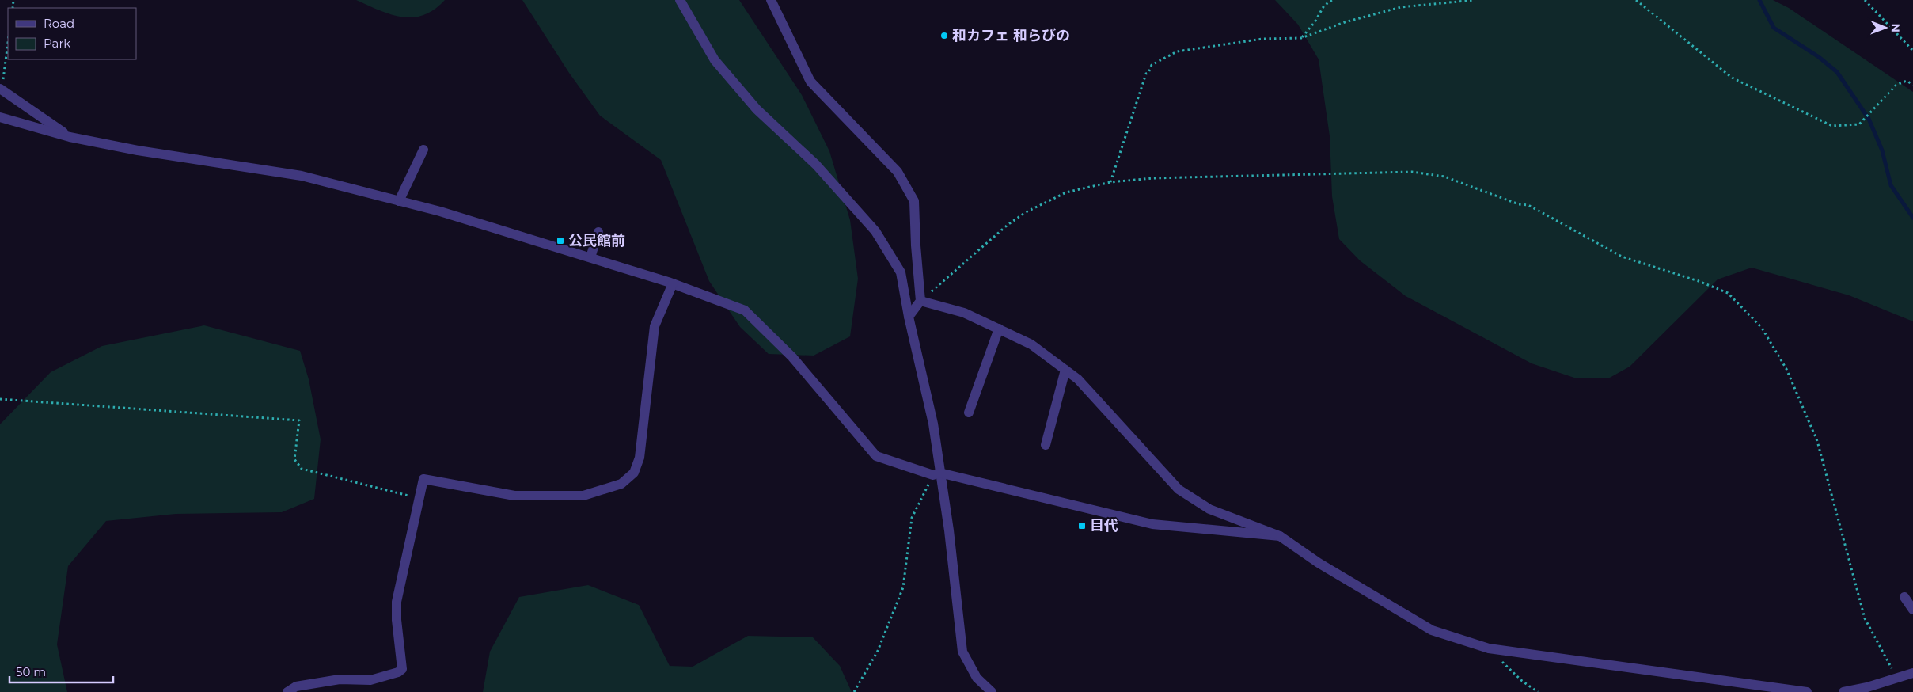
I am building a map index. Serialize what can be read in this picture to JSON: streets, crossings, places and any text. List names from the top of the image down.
{
  "places": {
    "other": ["和カフェ 和らびの"],
    "transit": ["公民館前", "目代"]
  },
  "legend": ["Road", "Park"],
  "scale_bar": "50 m",
  "north": "right"
}
